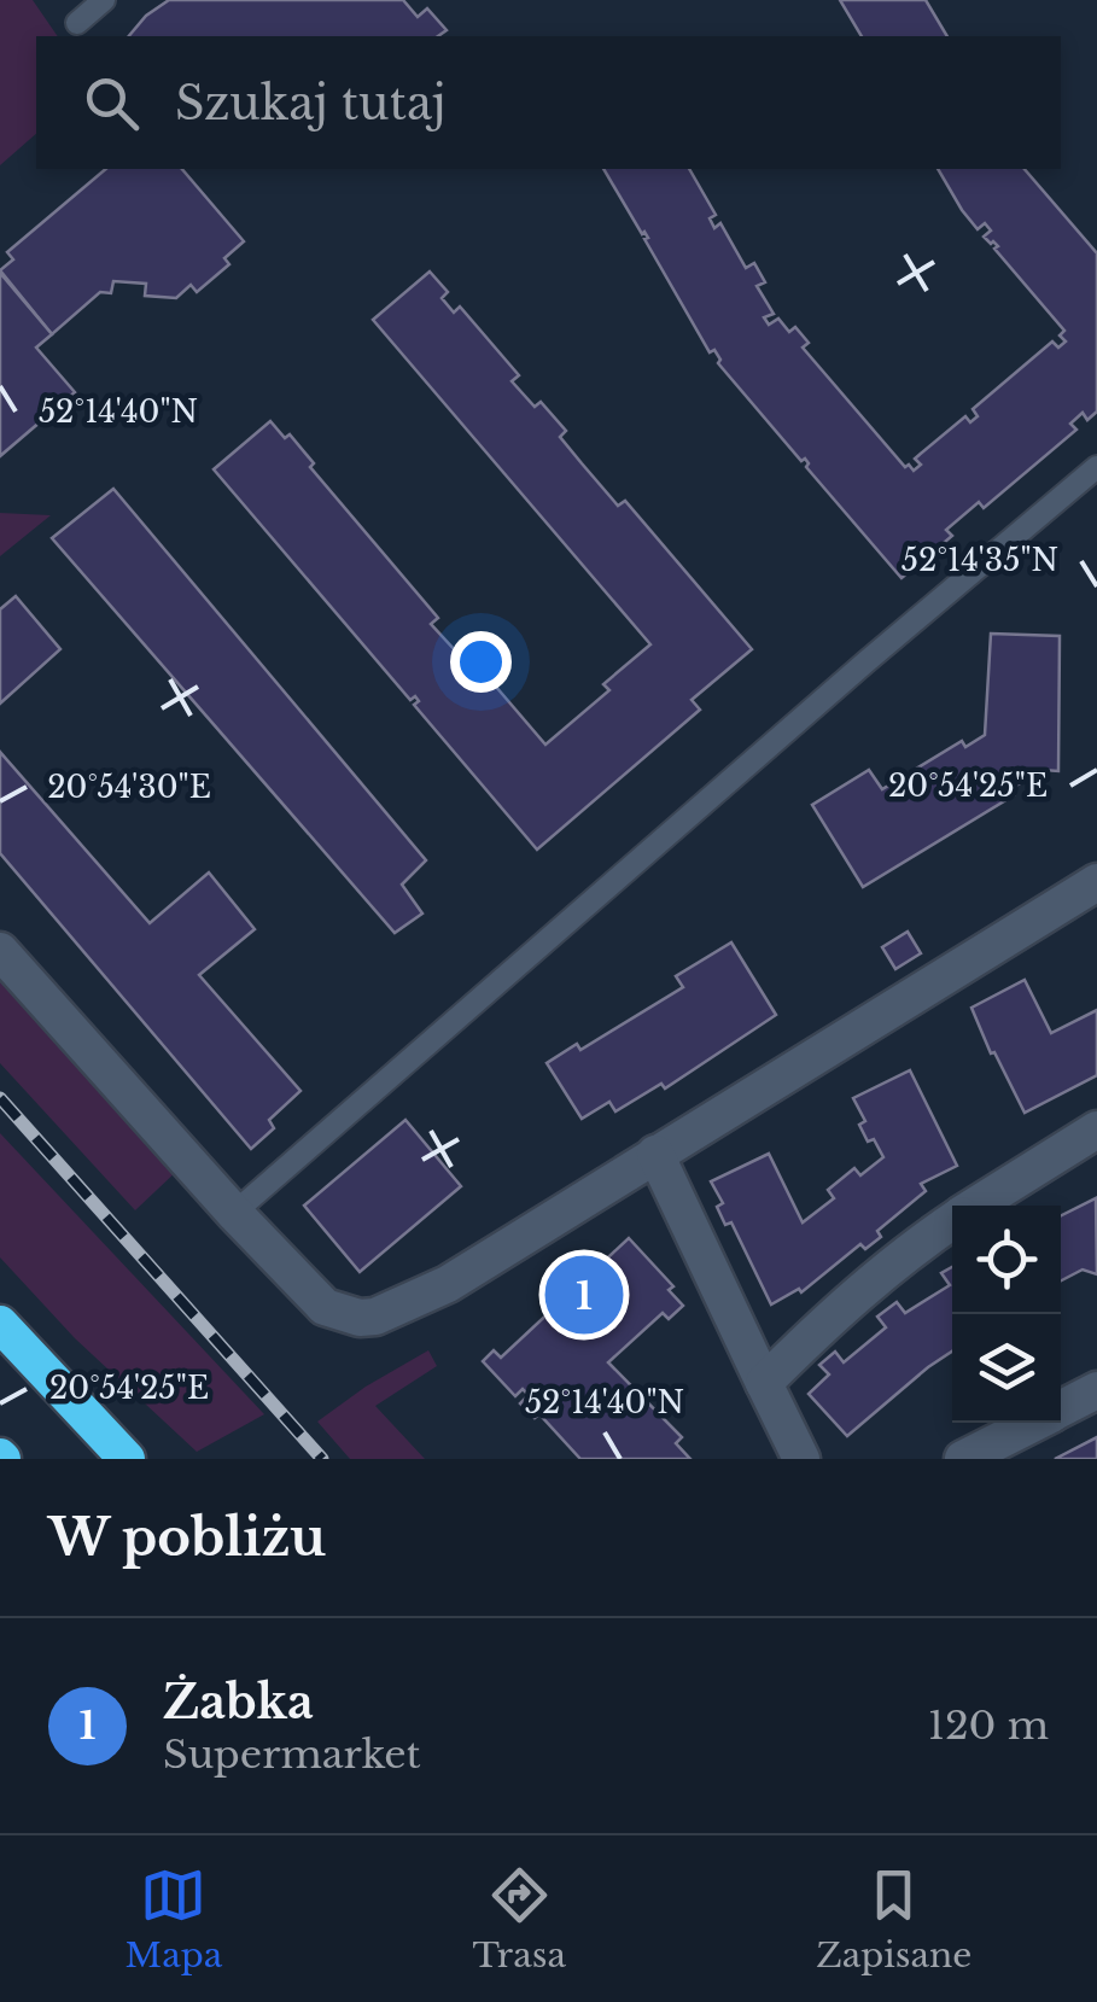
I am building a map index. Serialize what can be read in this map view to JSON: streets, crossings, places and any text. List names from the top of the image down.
{
  "page": {
    "search": "Szukaj tutaj",
    "pins": "1",
    "heading": "W pobliżu",
    "list": [
      {
        "mark": "1",
        "name": "Żabka",
        "note": "Supermarket",
        "value": "120 m"
      }
    ],
    "nav": ["Mapa", "Trasa", "Zapisane"]
  },
  "coordinates": [
    "52°14'40\"N",
    "52°14'35\"N",
    "20°54'25\"E",
    "20°54'30\"E"
  ]
}
